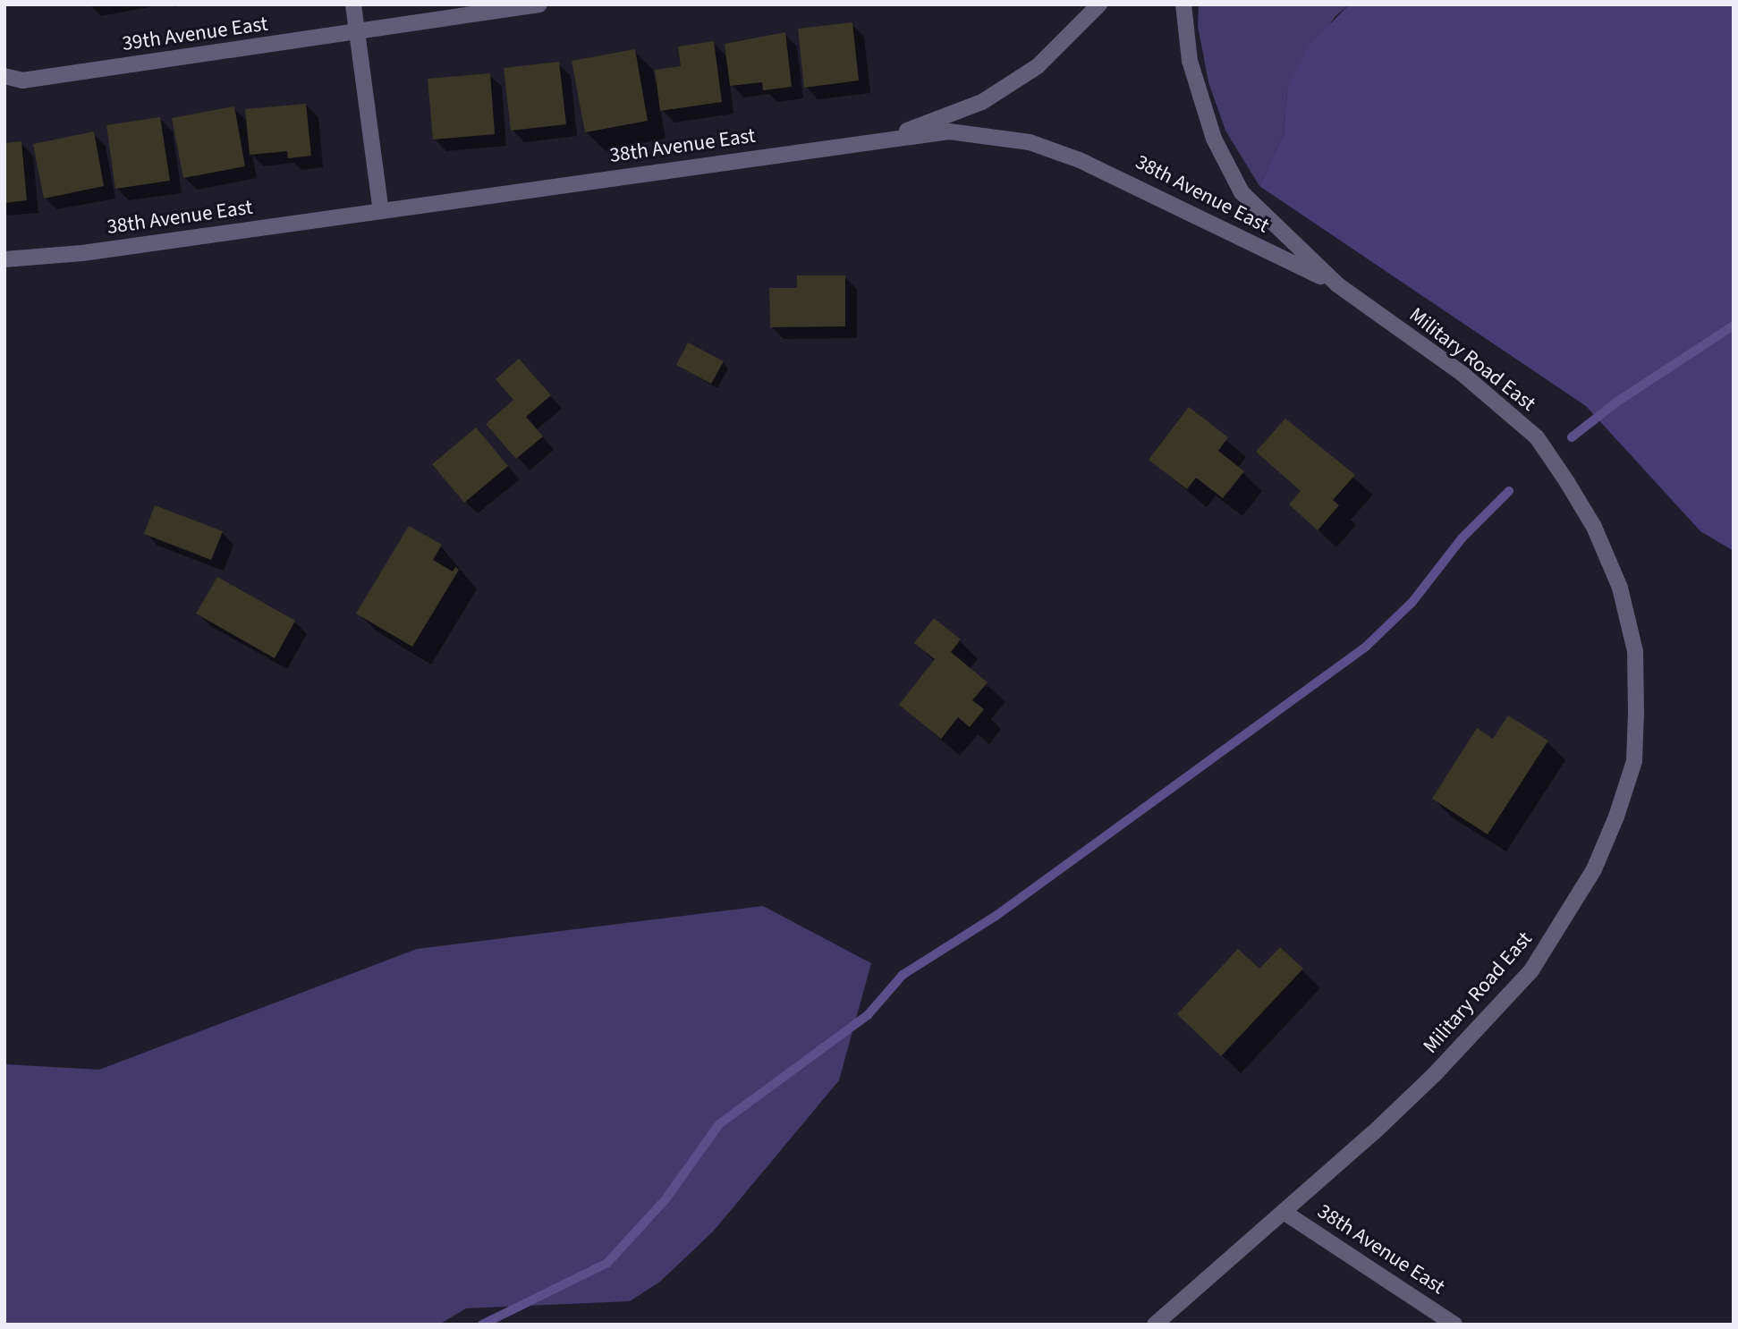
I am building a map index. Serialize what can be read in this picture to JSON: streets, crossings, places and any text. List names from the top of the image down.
{
  "streets": {
    "street": ["39th Avenue East", "38th Avenue East", "Military Road East"]
  },
  "crossings": [
    ["38th Avenue East", "Military Road East"]
  ]
}
